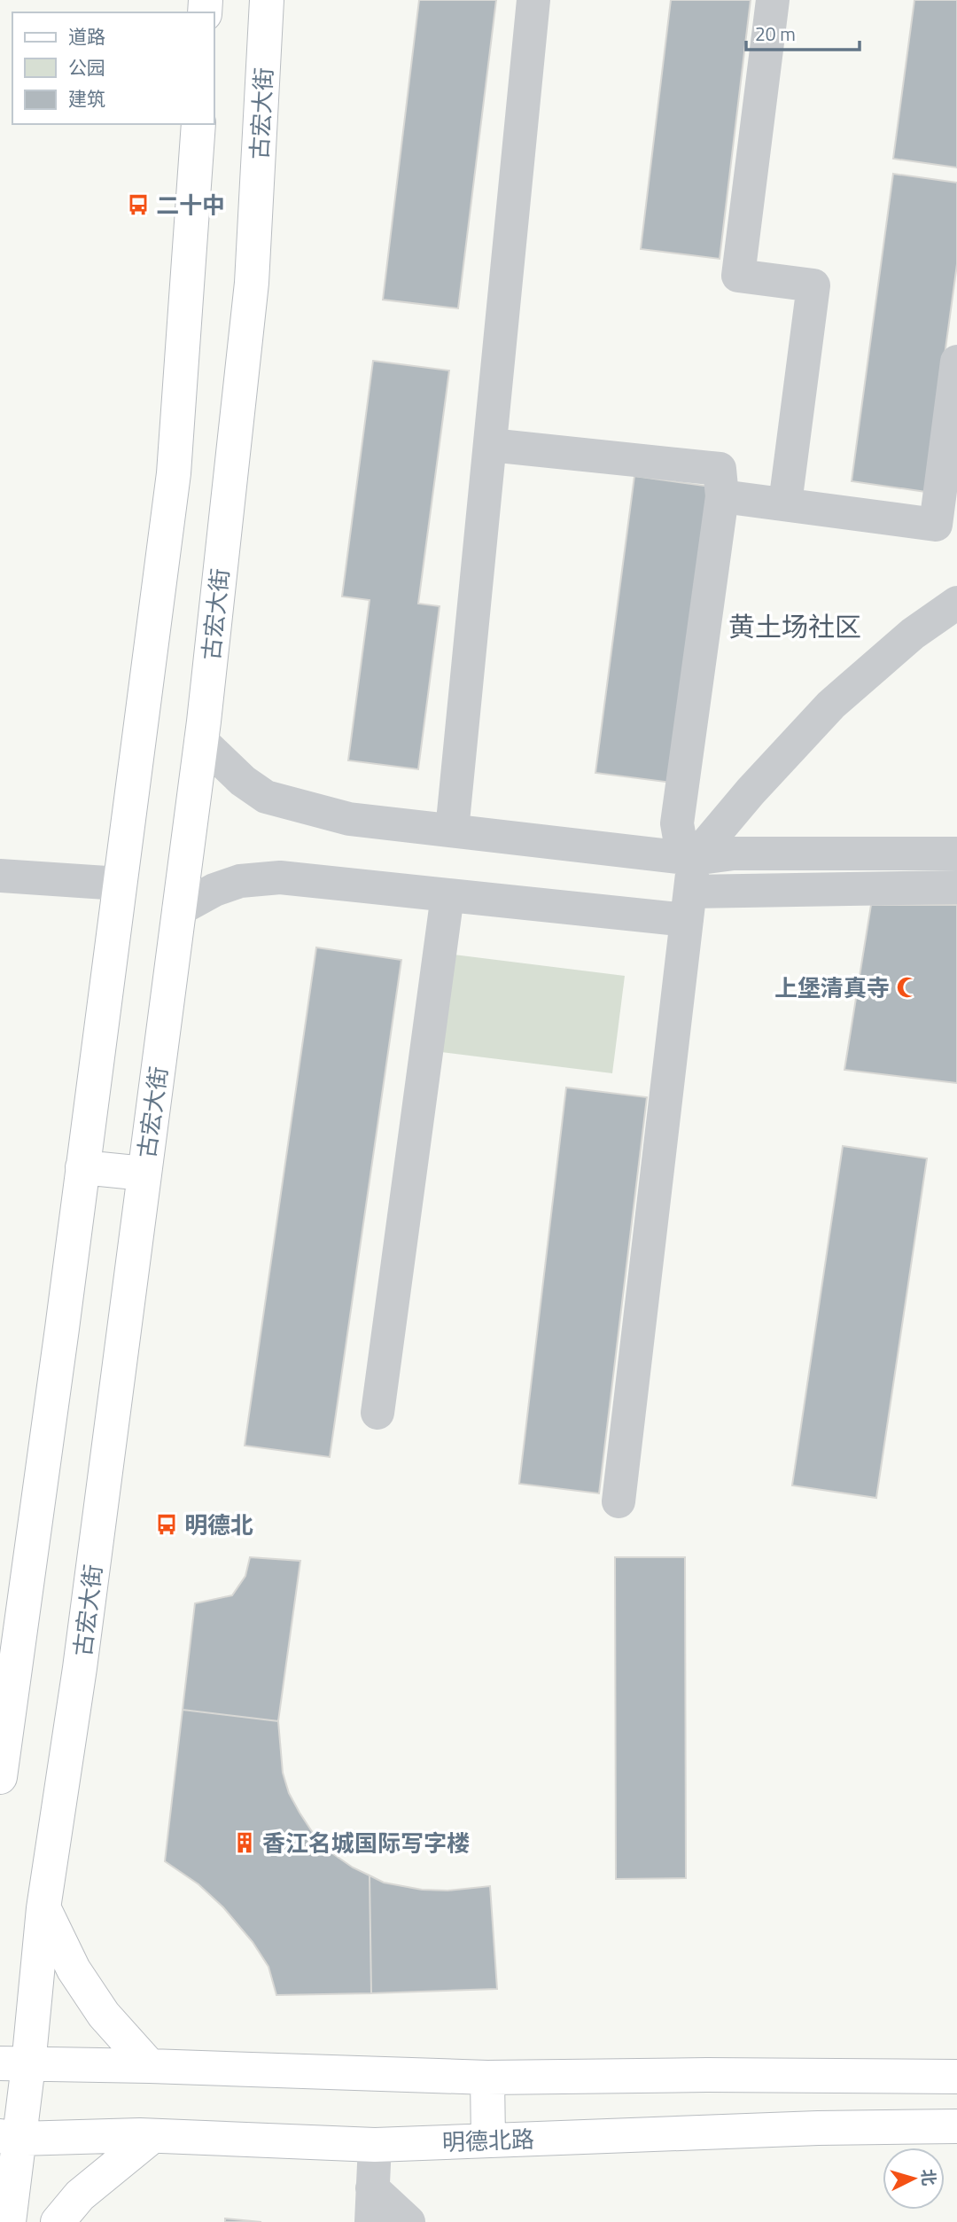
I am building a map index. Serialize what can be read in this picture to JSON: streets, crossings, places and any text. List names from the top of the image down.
{
  "streets": {
    "main road": ["古宏大街", "明德北路"]
  },
  "crossings": [
    ["古宏大街", "明德北路"]
  ],
  "districts": ["黄土场社区"],
  "places": {
    "bus stop": ["二十中", "明德北"],
    "mosque": ["上堡清真寺"],
    "building": ["香江名城国际写字楼"]
  },
  "legend": ["道路", "公园", "建筑"],
  "scale_bar": "20 m",
  "north": "right"
}
